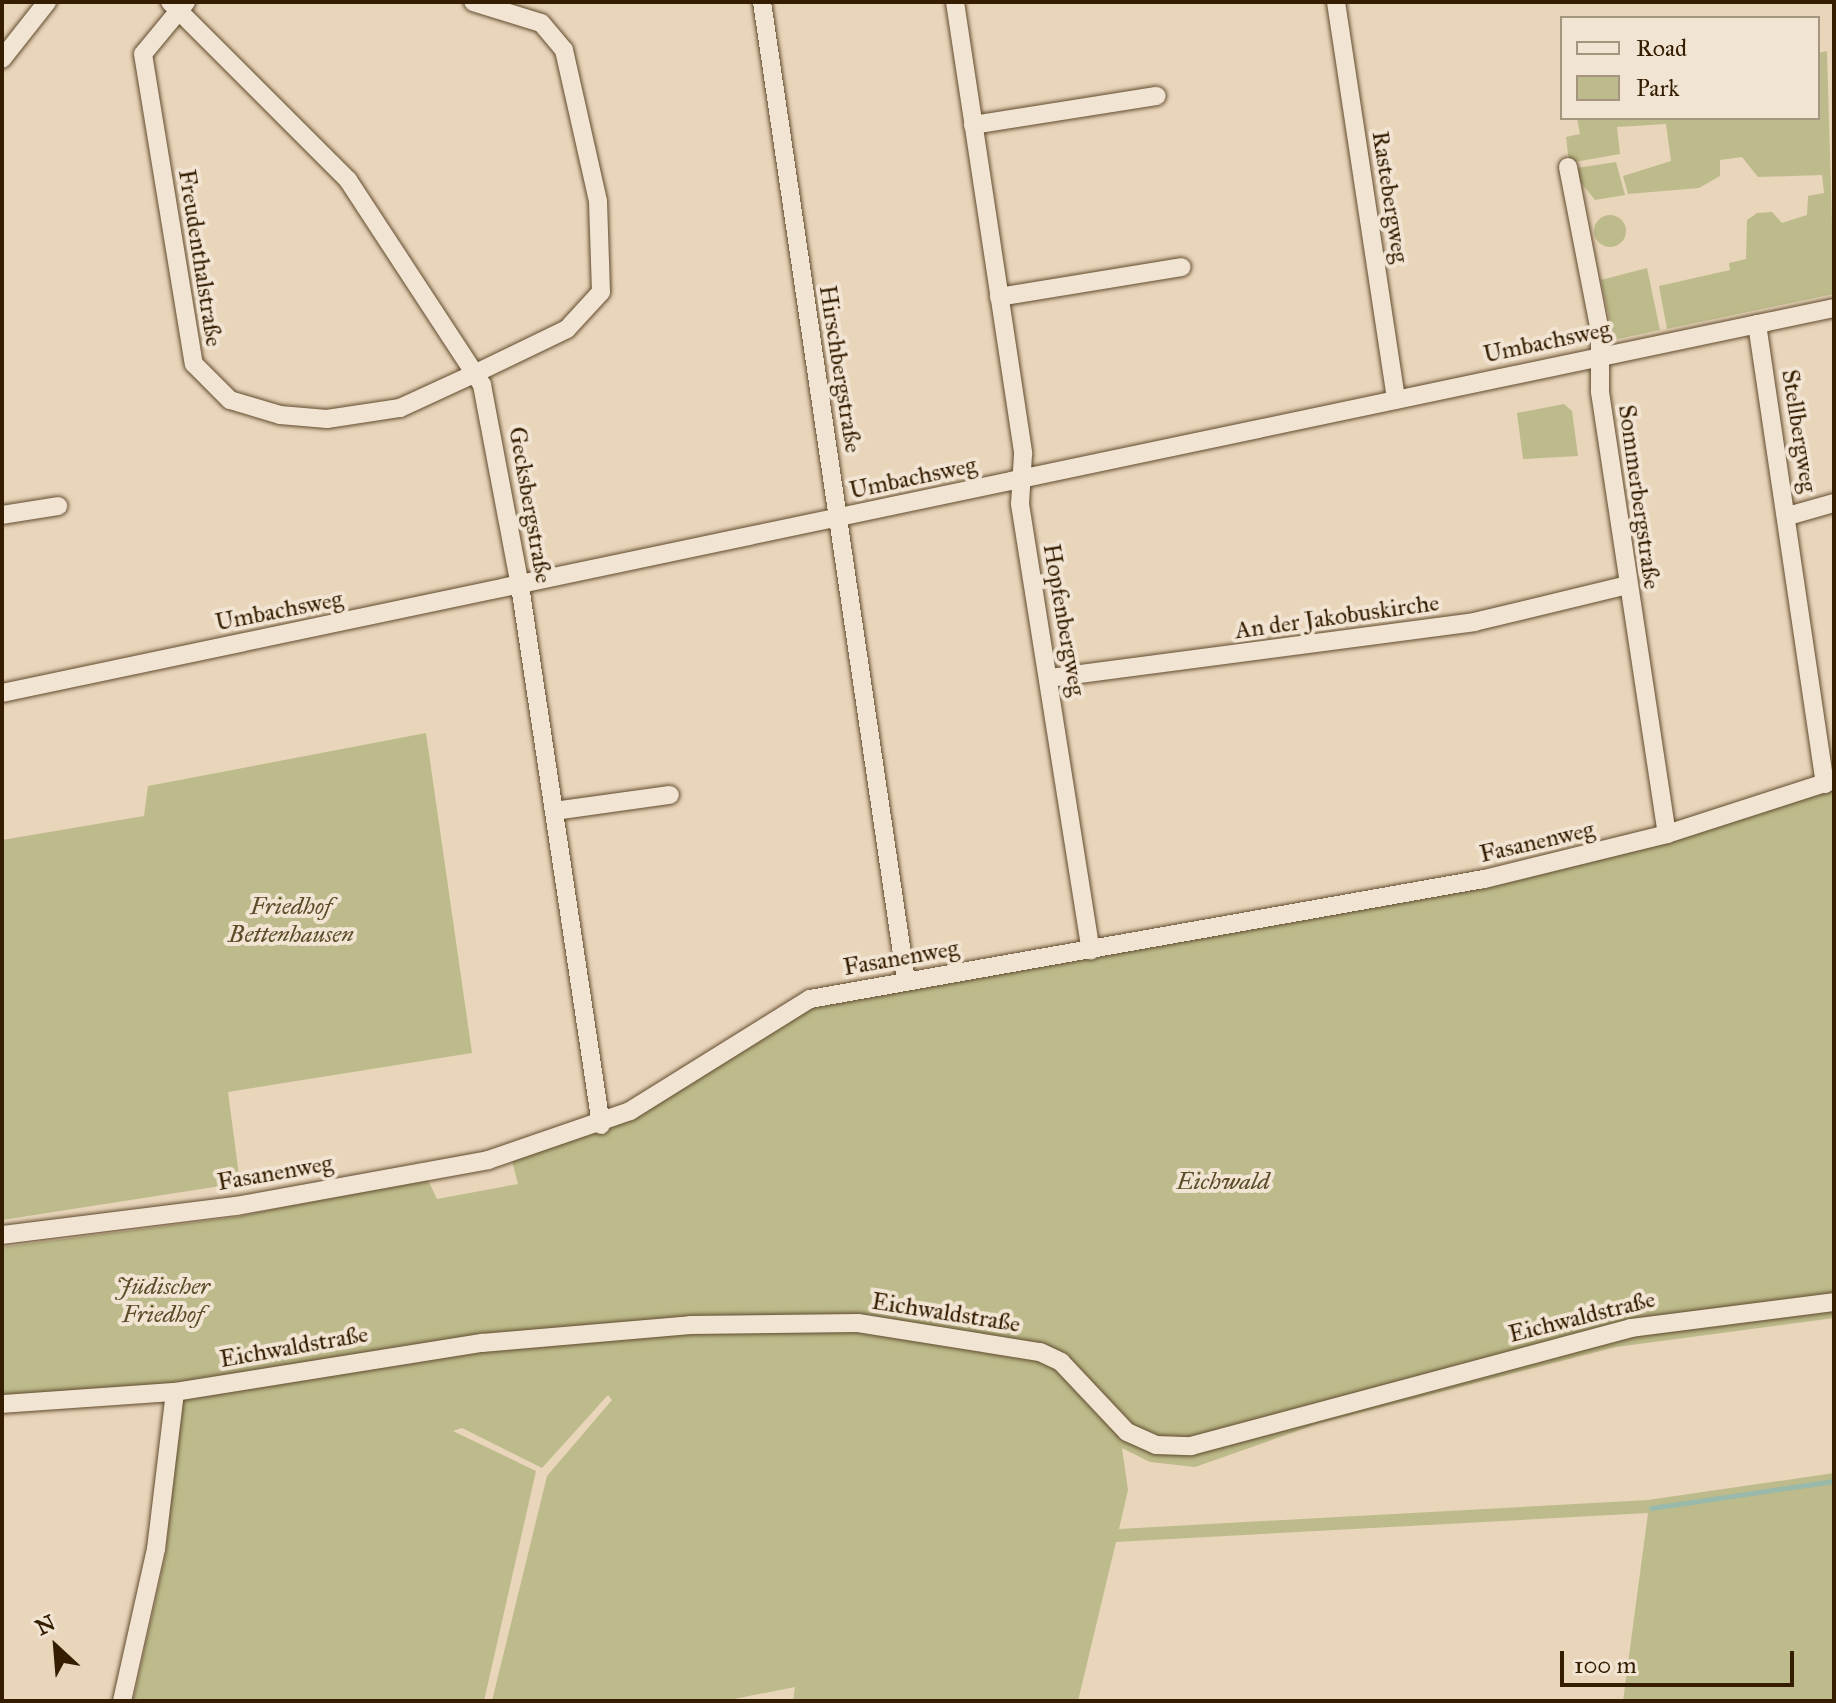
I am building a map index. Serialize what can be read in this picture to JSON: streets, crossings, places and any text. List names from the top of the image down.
{
  "streets": {
    "street": [
      "Rastebergweg",
      "Freudenthalstraße",
      "Umbachsweg",
      "Hirschbergstraße",
      "Stellbergweg",
      "Sommerbergstraße",
      "Gecksbergstraße",
      "An der Jakobuskirche",
      "Hopfenbergweg",
      "Fasanenweg",
      "Eichwaldstraße"
    ]
  },
  "crossings": [
    ["Rastebergweg", "Umbachsweg"],
    ["Freudenthalstraße", "Gecksbergstraße"],
    ["Umbachsweg", "Hirschbergstraße"],
    ["Umbachsweg", "Stellbergweg"],
    ["Umbachsweg", "Sommerbergstraße"],
    ["Umbachsweg", "Gecksbergstraße"],
    ["Umbachsweg", "Hopfenbergweg"],
    ["Hirschbergstraße", "Fasanenweg"],
    ["Stellbergweg", "Fasanenweg"],
    ["Sommerbergstraße", "An der Jakobuskirche"],
    ["Sommerbergstraße", "Fasanenweg"],
    ["Gecksbergstraße", "Fasanenweg"],
    ["An der Jakobuskirche", "Hopfenbergweg"],
    ["Hopfenbergweg", "Fasanenweg"]
  ],
  "parks": ["Friedhof Bettenhausen", "Eichwald", "Jüdischer Friedhof"],
  "legend": ["Road", "Park"],
  "scale_bar": "100 m",
  "north": "top left"
}
